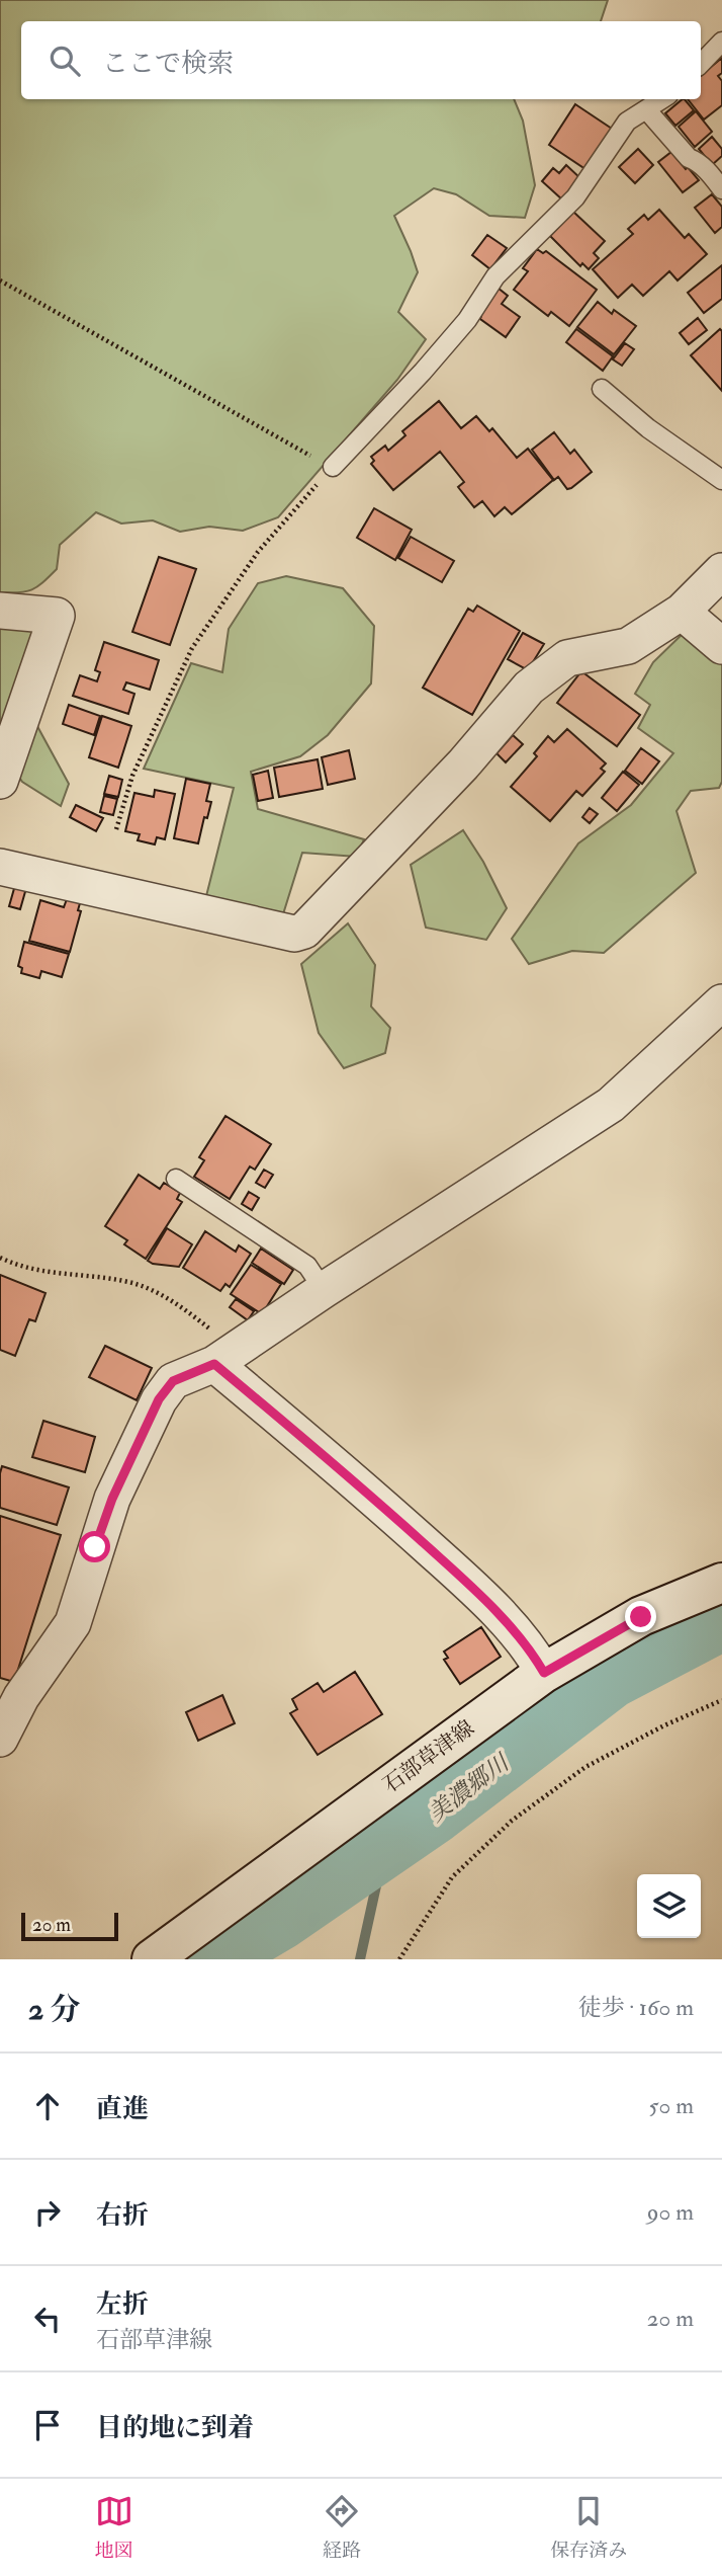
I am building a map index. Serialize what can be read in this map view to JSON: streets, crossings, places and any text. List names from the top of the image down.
{
  "streets": {
    "main road": ["石部草津線"]
  },
  "water": ["美濃郷川"],
  "scale_bar": "20 m",
  "page": {
    "search": "ここで検索",
    "scale": "20 m",
    "heading": ["2 分", "徒歩 · 160 m"],
    "list": [
      ["直進", "50 m"],
      ["右折", "90 m"],
      ["左折", "石部草津線", "20 m"],
      "目的地に到着"
    ],
    "nav": ["地図", "経路", "保存済み"]
  }
}
